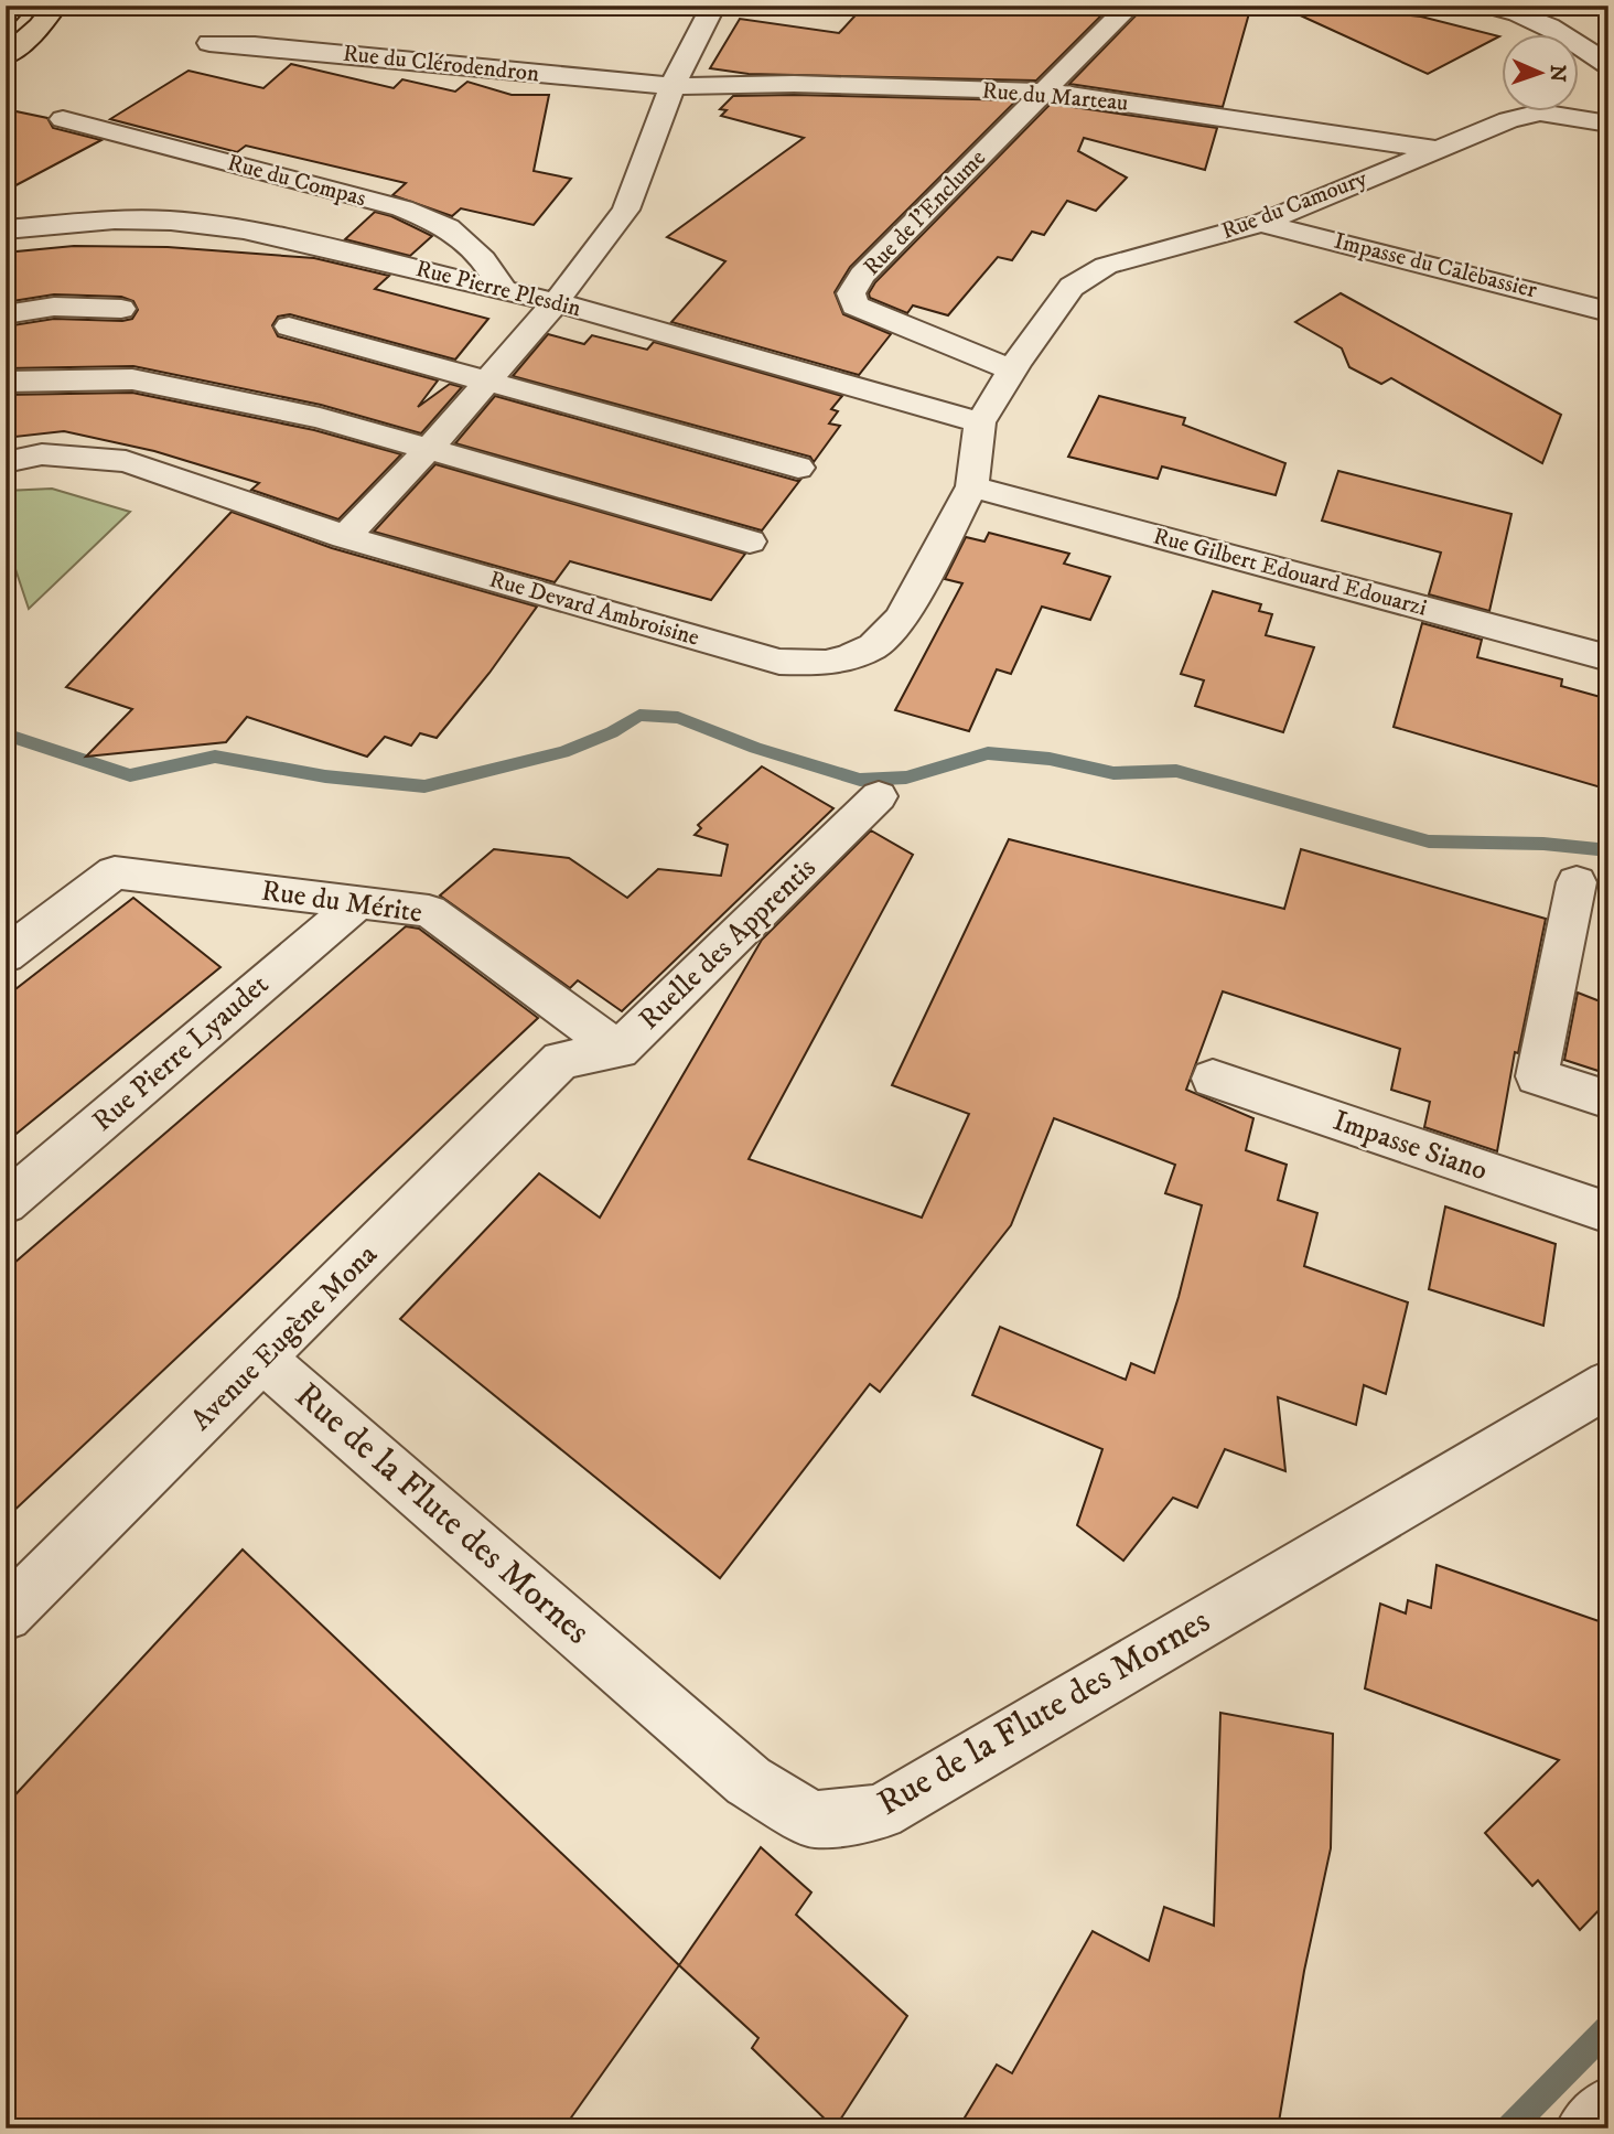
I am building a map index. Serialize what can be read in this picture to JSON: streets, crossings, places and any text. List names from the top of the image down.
{
  "streets": {
    "street": [
      "Rue du Clérodendron",
      "Rue du Marteau",
      "Rue du Compas",
      "Rue du Camoury",
      "Rue de l'Enclume",
      "Impasse du Calebassier",
      "Rue Pierre Plesdin",
      "Rue Gilbert Edouard Edouarzi",
      "Rue Devard Ambroisine",
      "Rue du Mérite",
      "Ruelle des Apprentis",
      "Rue Pierre Lyaudet",
      "Impasse Siano",
      "Avenue Eugène Mona",
      "Rue de la Flute des Mornes"
    ]
  },
  "crossings": [
    ["Rue du Clérodendron", "Rue du Marteau"],
    ["Rue du Marteau", "Rue du Camoury"],
    ["Rue du Marteau", "Rue de l'Enclume"],
    ["Rue du Compas", "Rue Pierre Plesdin"],
    ["Rue du Camoury", "Rue de l'Enclume"],
    ["Rue du Camoury", "Impasse du Calebassier"],
    ["Rue du Camoury", "Rue Devard Ambroisine"],
    ["Rue de l'Enclume", "Rue Devard Ambroisine"],
    ["Rue Pierre Plesdin", "Rue Devard Ambroisine"],
    ["Rue Gilbert Edouard Edouarzi", "Rue Devard Ambroisine"],
    ["Rue du Mérite", "Ruelle des Apprentis"],
    ["Rue du Mérite", "Rue Pierre Lyaudet"],
    ["Ruelle des Apprentis", "Avenue Eugène Mona"],
    ["Avenue Eugène Mona", "Rue de la Flute des Mornes"]
  ],
  "north": "right"
}
